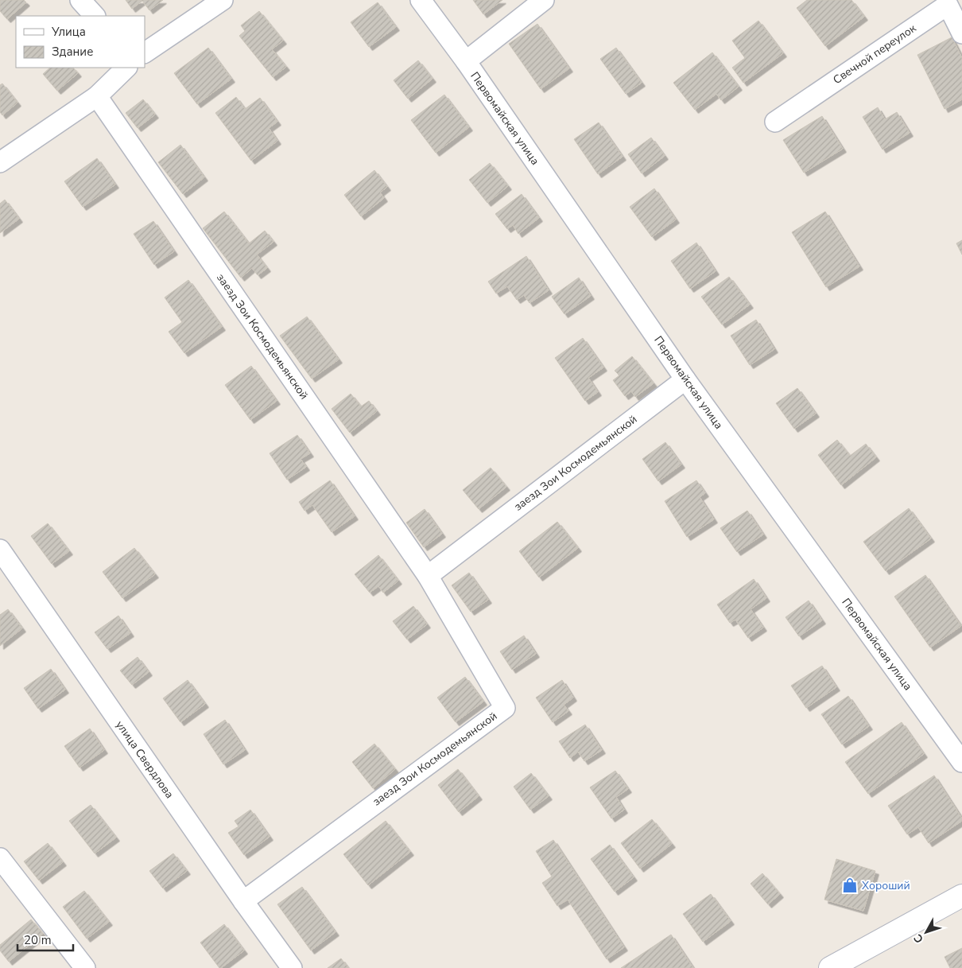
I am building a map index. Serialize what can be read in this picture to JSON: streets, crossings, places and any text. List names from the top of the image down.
{
  "streets": {
    "street": [
      "Свечной переулок",
      "Первомайская улица",
      "заезд Зои Космодемьянской",
      "улица Свердлова"
    ]
  },
  "crossings": [
    ["Первомайская улица", "заезд Зои Космодемьянской"],
    ["заезд Зои Космодемьянской", "улица Свердлова"]
  ],
  "places": {
    "shop": ["Хороший"]
  },
  "legend": ["Улица", "Здание"],
  "scale_bar": "20 m",
  "north": "bottom left"
}
